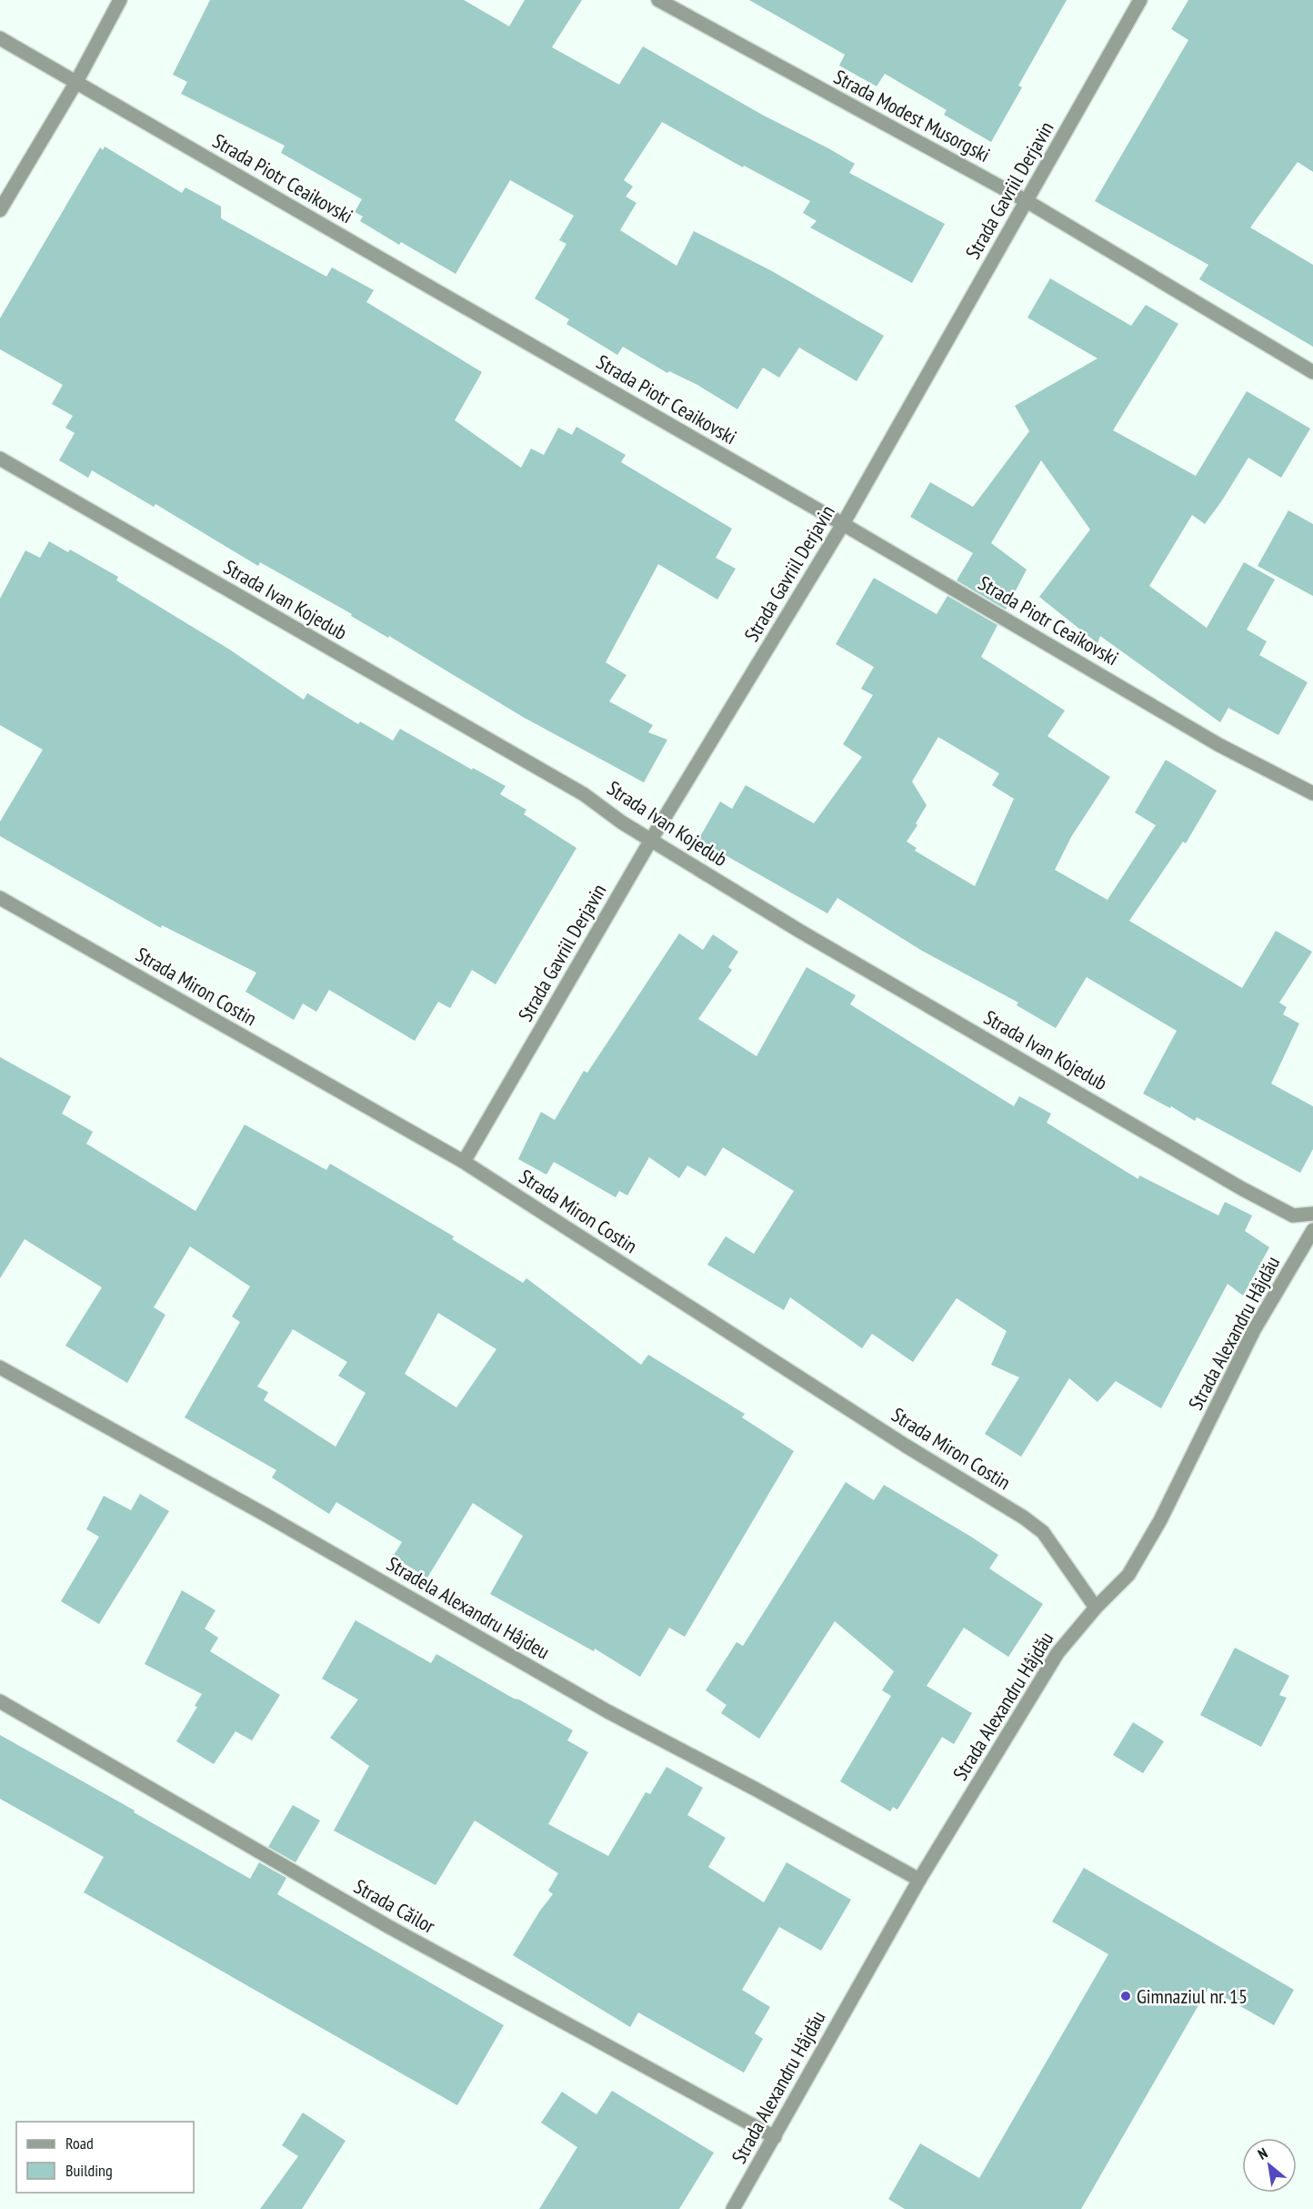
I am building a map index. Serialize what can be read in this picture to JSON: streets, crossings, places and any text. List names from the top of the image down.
{
  "streets": {
    "street": [
      "Strada Modest Musorgski",
      "Strada Piotr Ceaikovski",
      "Strada Gavriil Derjavin",
      "Strada Ivan Kojedub",
      "Strada Miron Costin",
      "Strada Alexandru Hâjdău",
      "Stradela Alexandru Hâjdeu",
      "Strada Căilor"
    ]
  },
  "crossings": [
    ["Strada Modest Musorgski", "Strada Gavriil Derjavin"],
    ["Strada Piotr Ceaikovski", "Strada Gavriil Derjavin"],
    ["Strada Gavriil Derjavin", "Strada Ivan Kojedub"],
    ["Strada Gavriil Derjavin", "Strada Miron Costin"],
    ["Strada Miron Costin", "Strada Alexandru Hâjdău"],
    ["Strada Alexandru Hâjdău", "Stradela Alexandru Hâjdeu"],
    ["Strada Alexandru Hâjdău", "Strada Căilor"]
  ],
  "places": ["Gimnaziul nr. 15"],
  "legend": ["Road", "Building"],
  "north": "top left"
}
